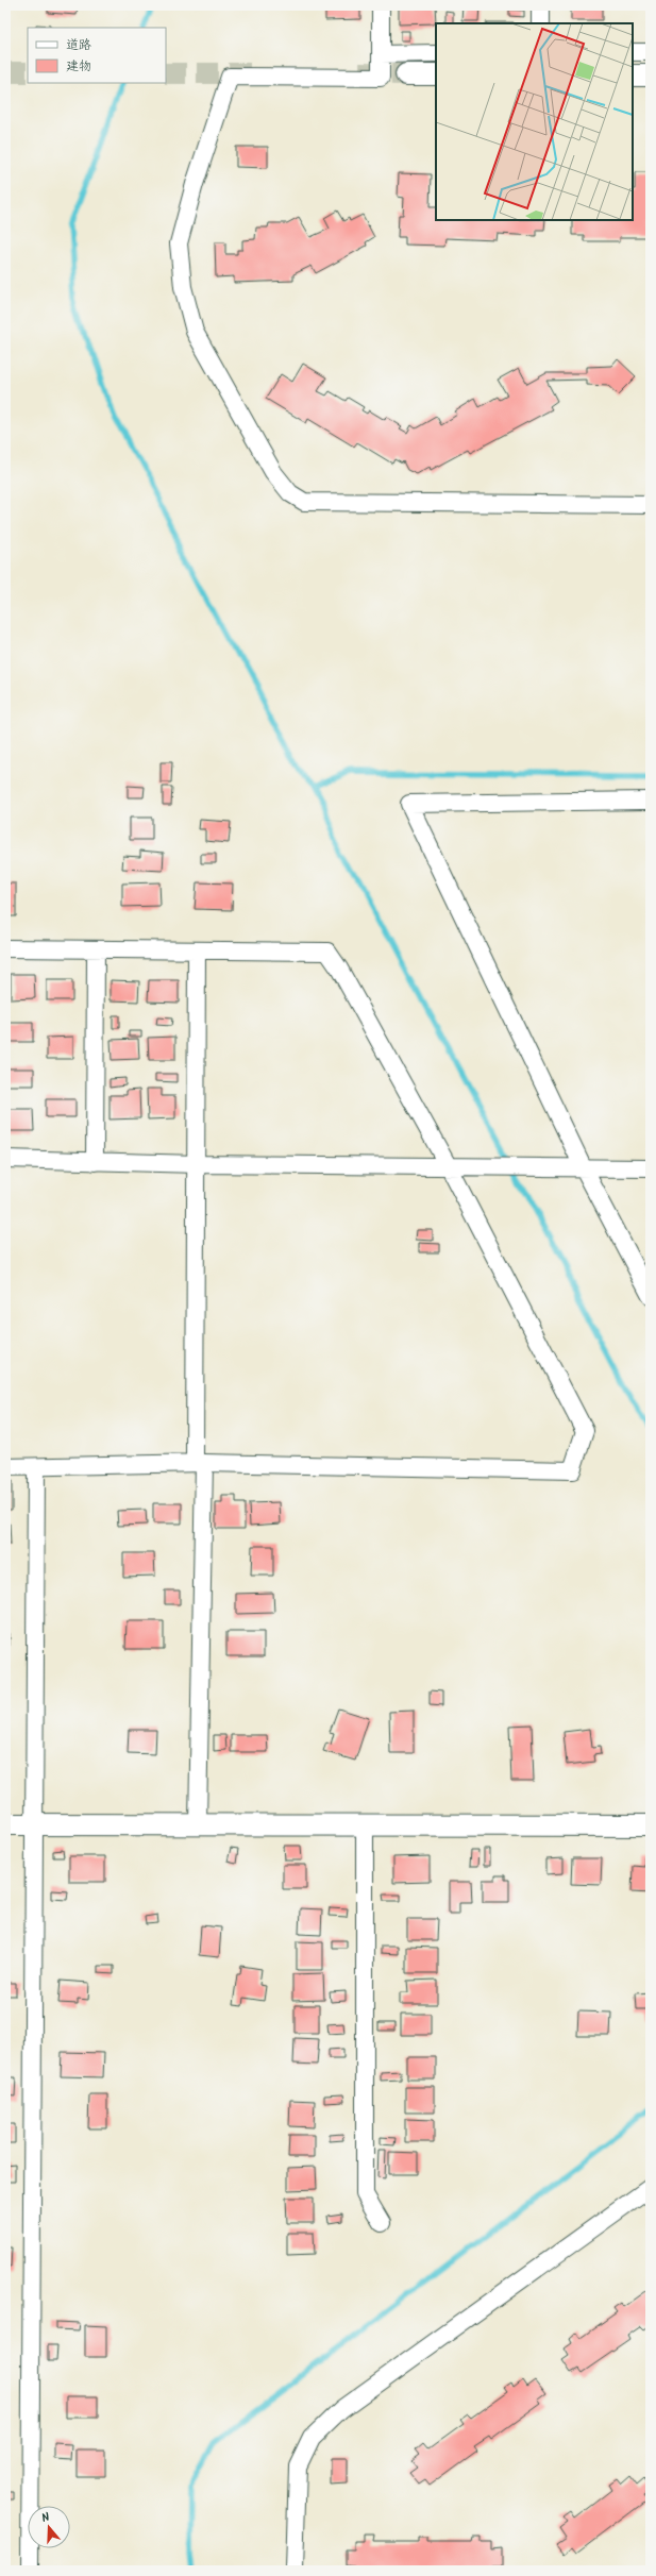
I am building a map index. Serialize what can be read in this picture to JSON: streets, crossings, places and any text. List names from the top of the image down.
{
  "legend": ["道路", "建物"],
  "north": "top"
}
